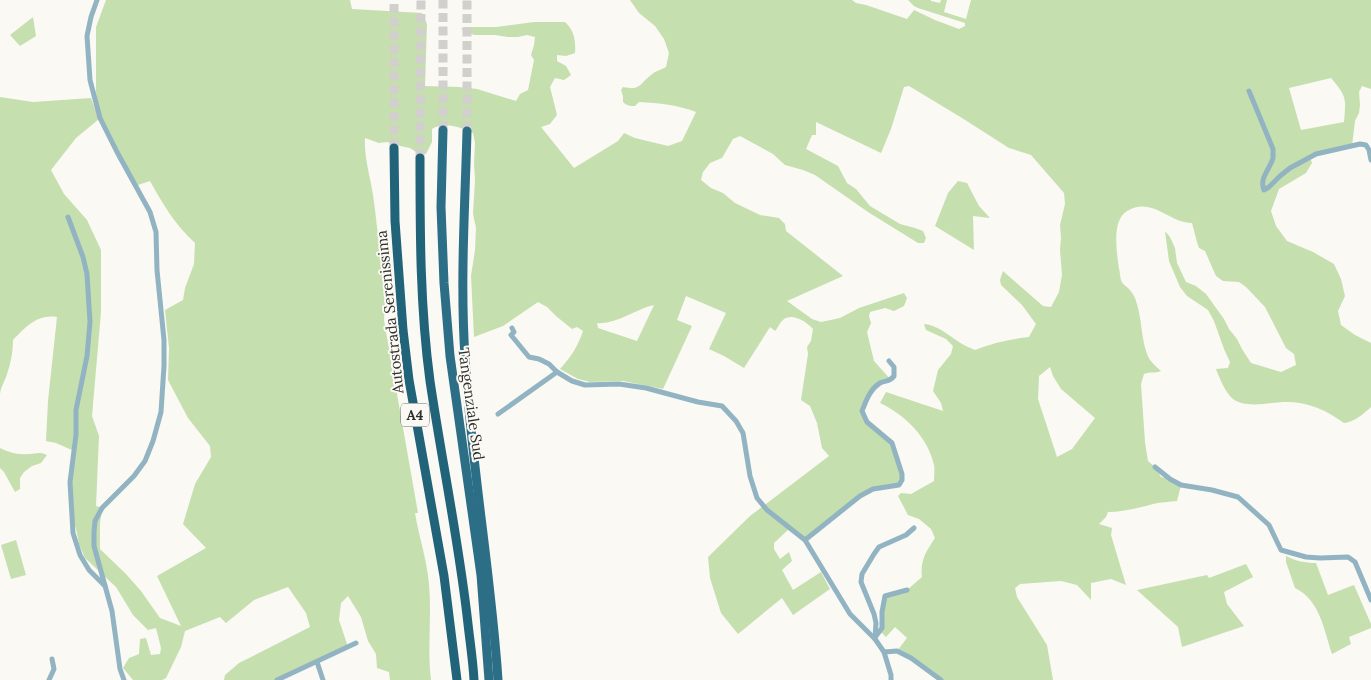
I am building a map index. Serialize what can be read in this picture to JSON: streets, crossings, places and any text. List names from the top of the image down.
{
  "streets": {
    "highway": ["Autostrada Serenissima", "Tangenziale Sud", "A4"]
  }
}
